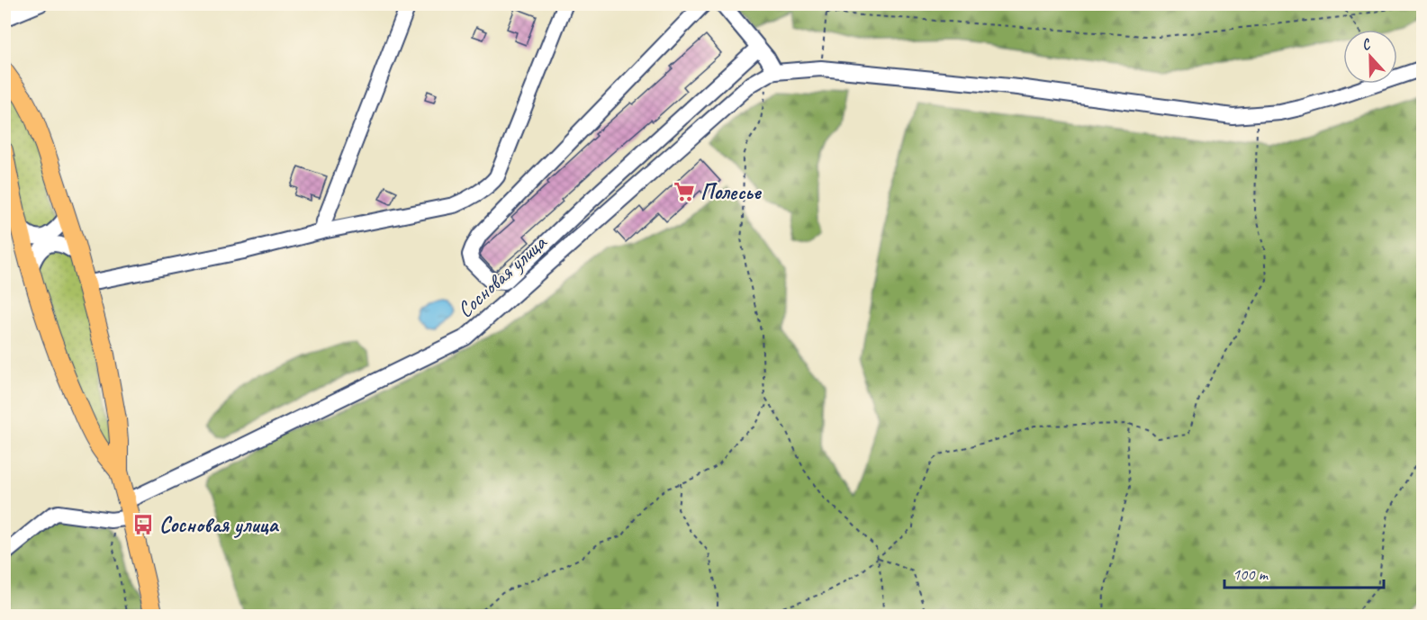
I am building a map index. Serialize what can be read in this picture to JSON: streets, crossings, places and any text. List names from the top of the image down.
{
  "streets": {
    "street": ["Сосновая улица"]
  },
  "places": {
    "supermarket": ["Полесье"],
    "bus stop": ["Сосновая улица"]
  },
  "scale_bar": "100 m",
  "north": "top"
}
